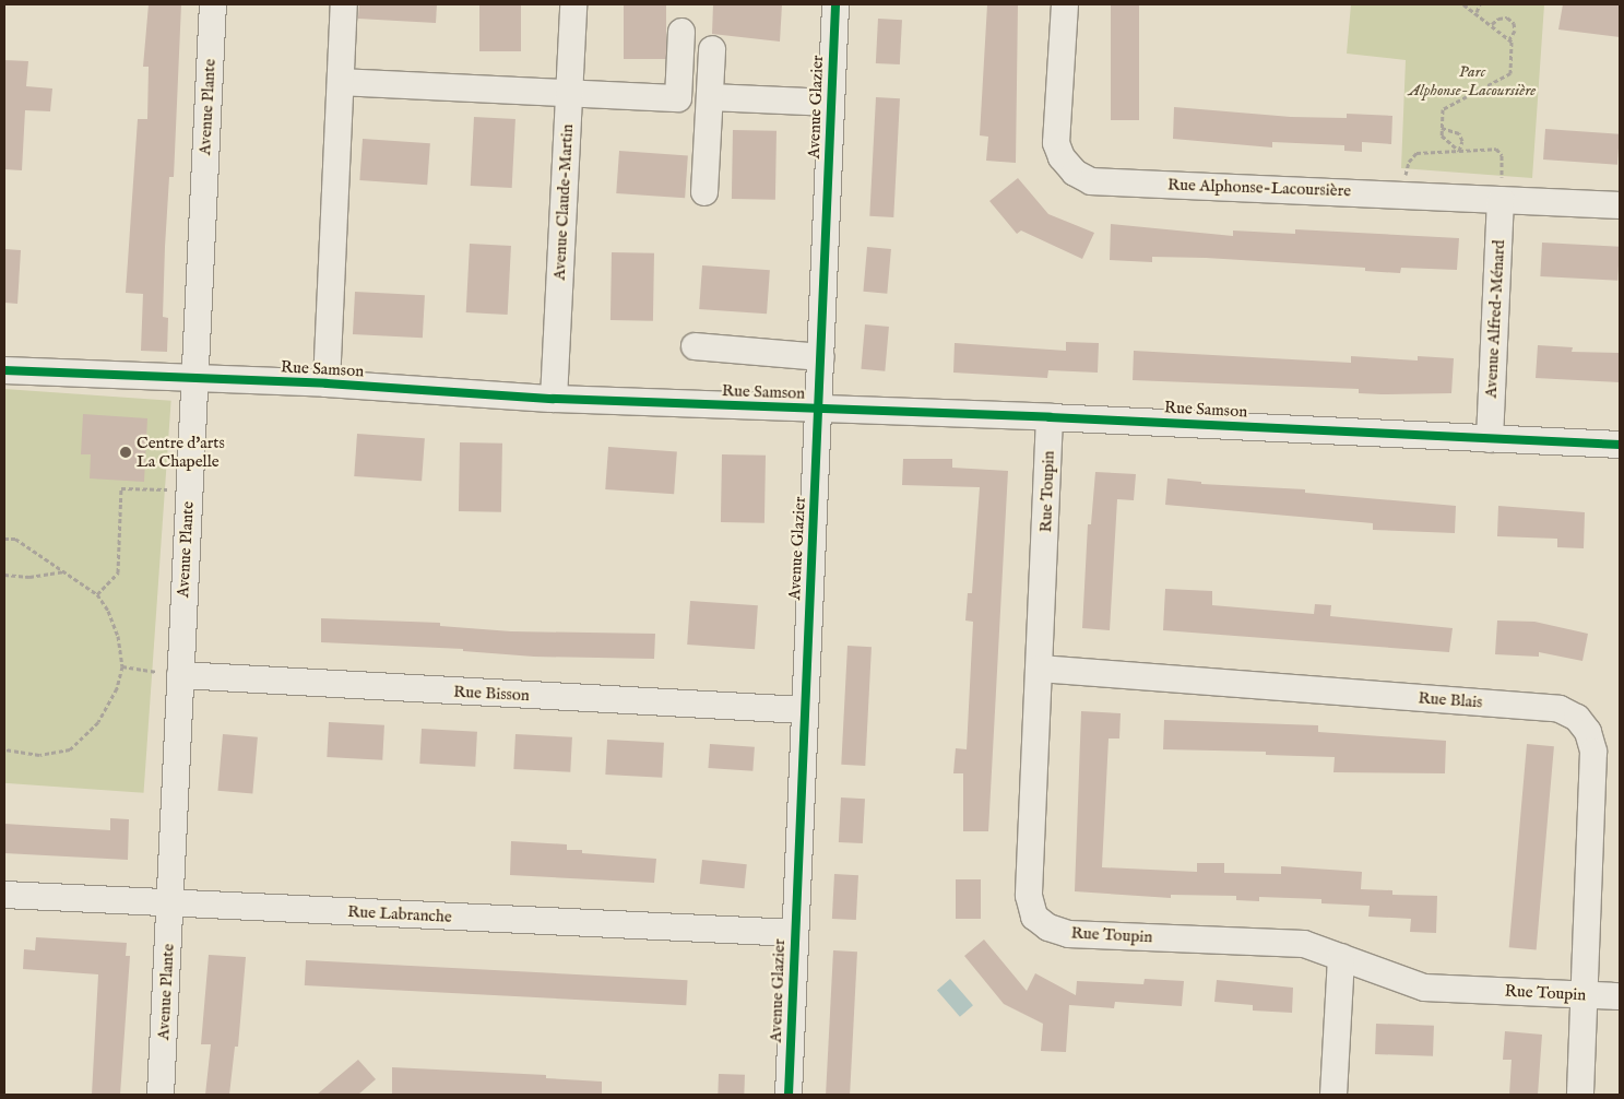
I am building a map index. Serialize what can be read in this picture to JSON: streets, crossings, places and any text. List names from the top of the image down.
{
  "streets": {
    "street": [
      "Avenue Plante",
      "Avenue Glazier",
      "Rue Alphonse-Lacoursière",
      "Avenue Claude-Martin",
      "Avenue Alfred-Ménard",
      "Rue Samson",
      "Rue Toupin",
      "Rue Bisson",
      "Rue Blais",
      "Rue Labranche"
    ]
  },
  "crossings": [
    ["Avenue Plante", "Rue Samson"],
    ["Avenue Plante", "Rue Bisson"],
    ["Avenue Plante", "Rue Labranche"],
    ["Avenue Glazier", "Rue Samson"],
    ["Avenue Glazier", "Rue Bisson"],
    ["Avenue Glazier", "Rue Labranche"],
    ["Rue Alphonse-Lacoursière", "Avenue Alfred-Ménard"],
    ["Avenue Claude-Martin", "Rue Samson"],
    ["Avenue Alfred-Ménard", "Rue Samson"],
    ["Rue Samson", "Rue Toupin"],
    ["Rue Toupin", "Rue Blais"]
  ],
  "parks": ["Parc Alphonse-Lacoursière"],
  "places": ["Centre d'arts La Chapelle"]
}
